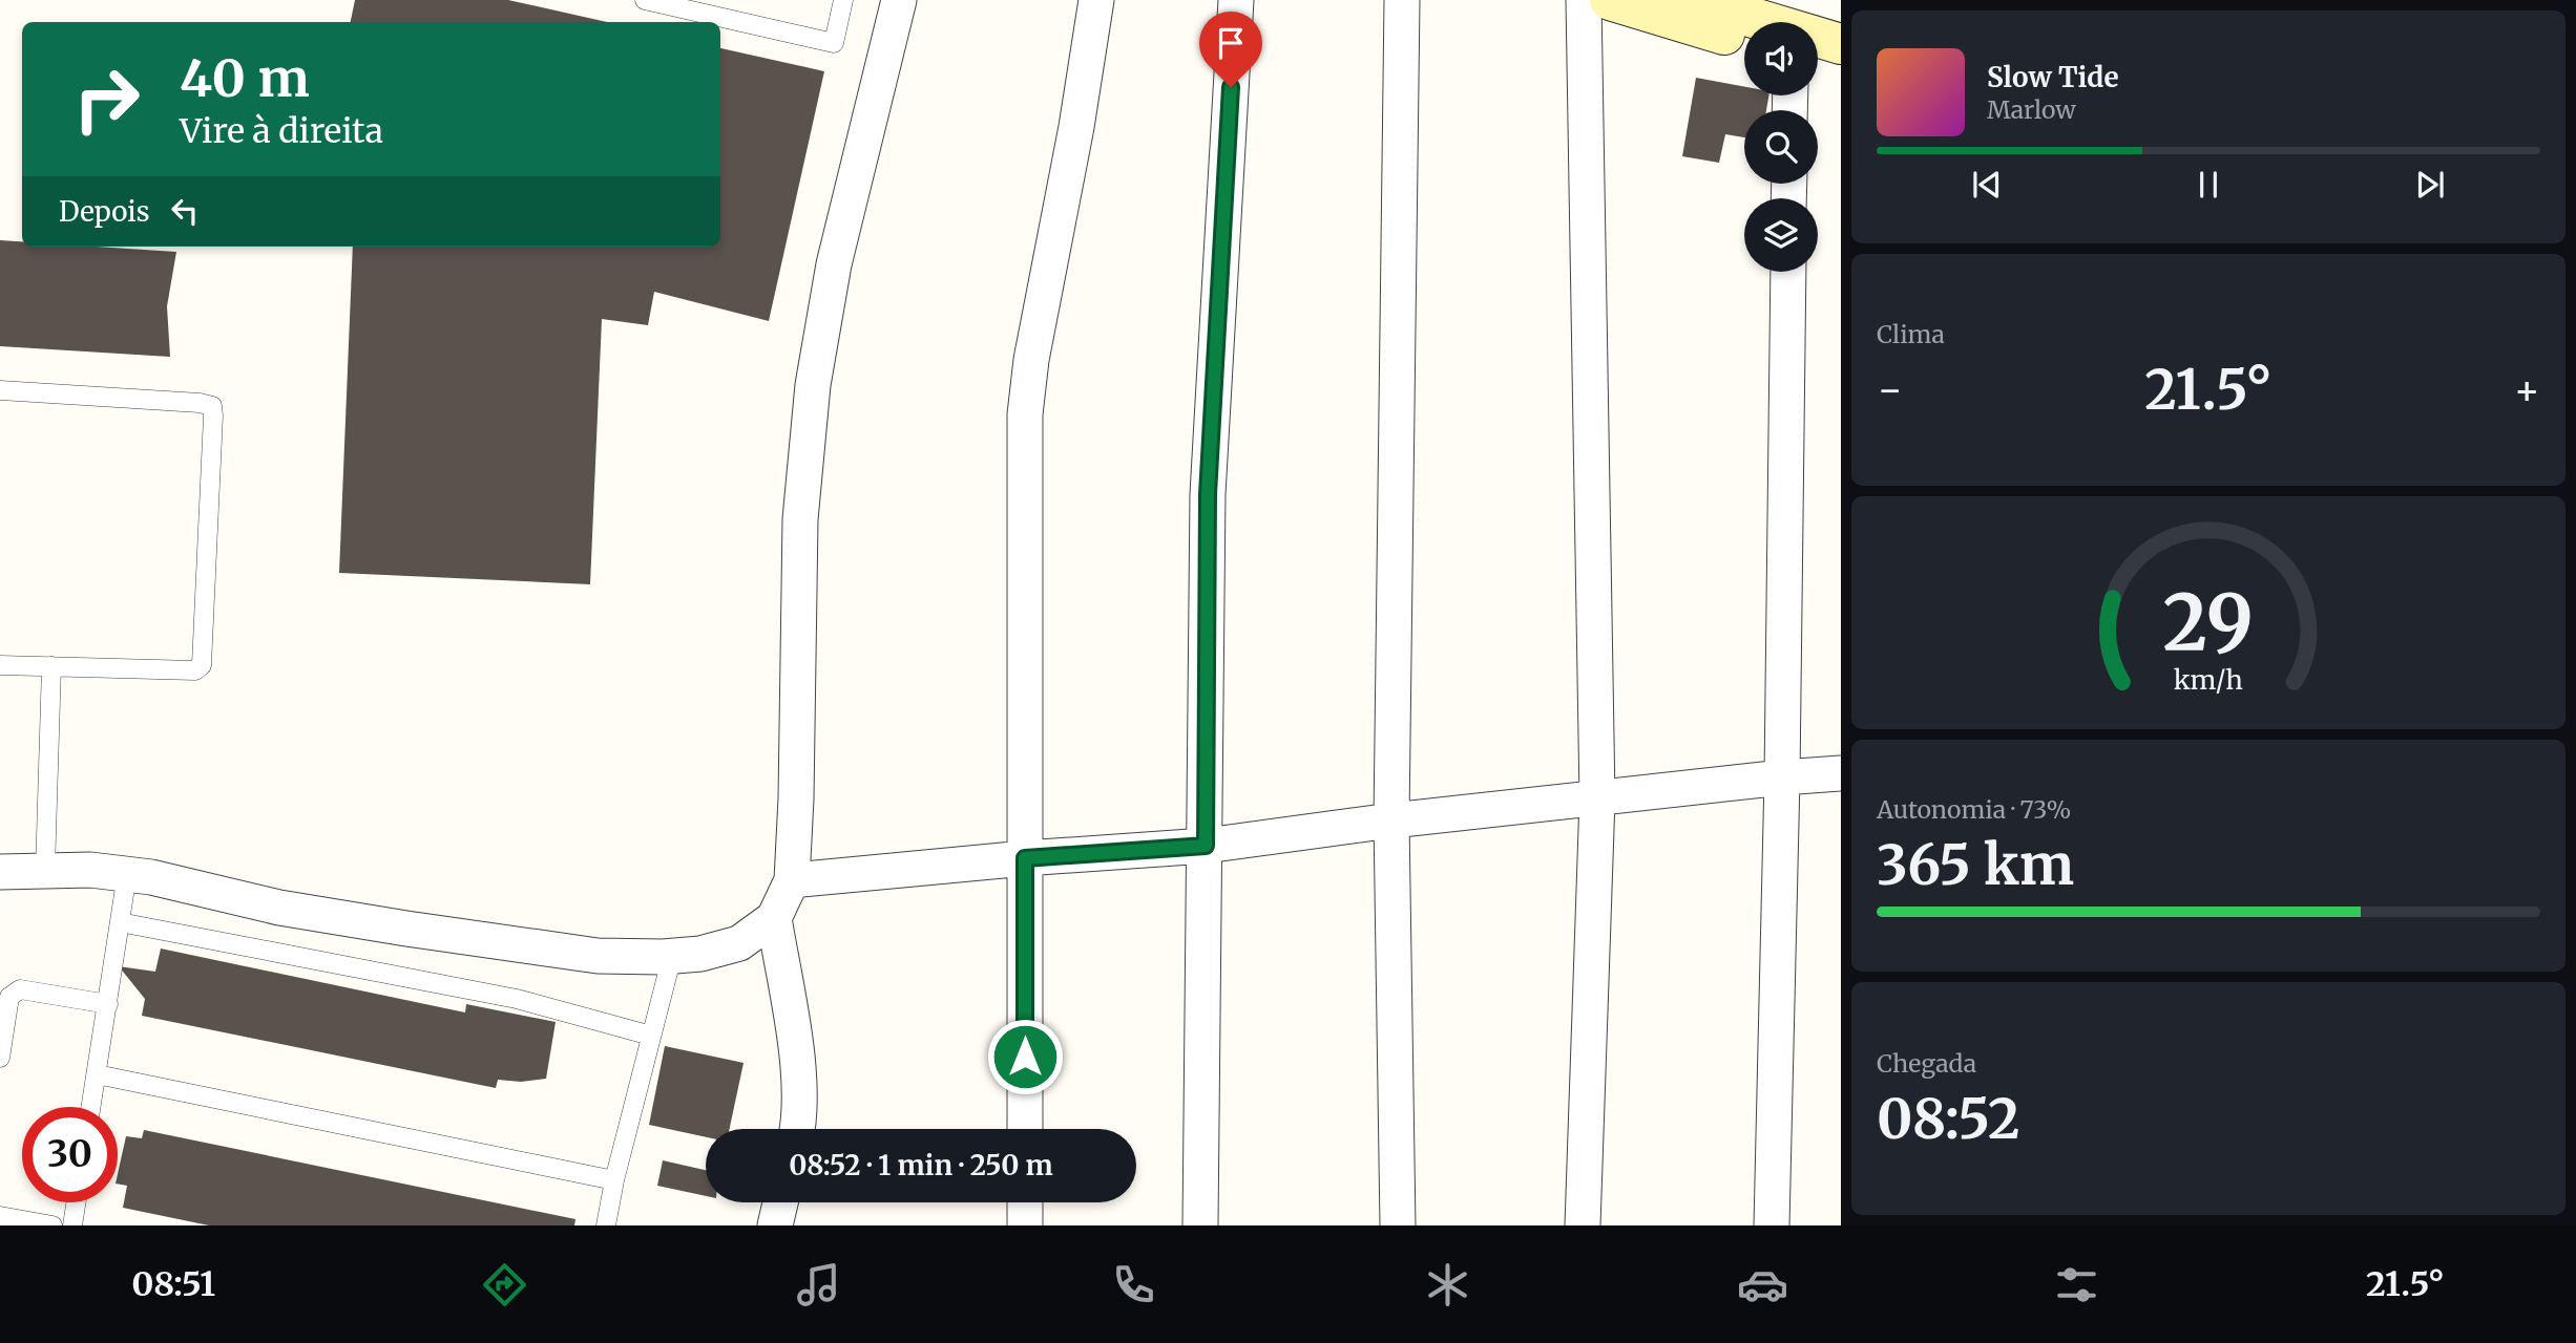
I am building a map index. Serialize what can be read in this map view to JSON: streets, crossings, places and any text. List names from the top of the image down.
{
  "page": {
    "turn": ["40 m", "Vire à direita"],
    "song": ["Slow Tide", "Marlow"],
    "then": "Depois",
    "tile": [
      "Clima",
      ["Autonomia · 73%", "365 km"],
      ["Chegada", "08:52"]
    ],
    "heat": ["−", "21.5°", "+"],
    "limit": "30",
    "trip": "08:52 · 1 min · 250 m",
    "tabs": ["08:51", "21.5°"],
    "gauge": ["29", "km/h"]
  }
}
